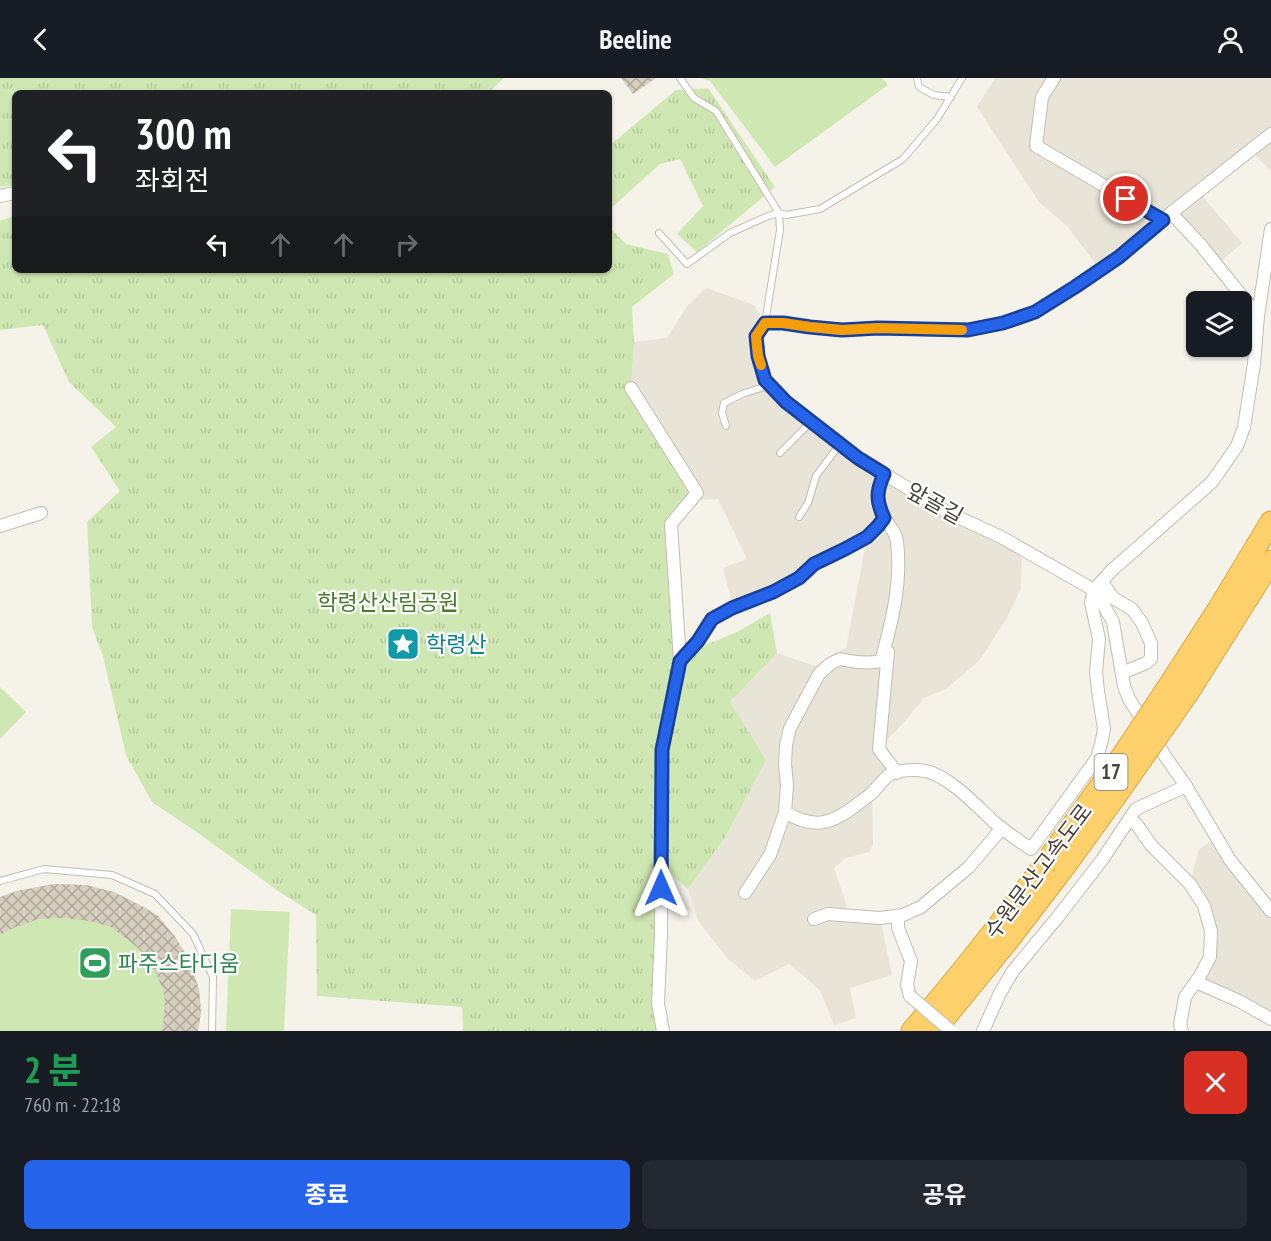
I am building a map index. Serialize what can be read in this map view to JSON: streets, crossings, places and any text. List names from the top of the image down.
{
  "streets": {
    "highway": ["17", "수원문산고속도로"],
    "street": ["앞골길"]
  },
  "parks": ["학령산산림공원"],
  "places": {
    "place": ["학령산"],
    "sports": ["파주스타디움"]
  },
  "page": {
    "header": "Beeline",
    "turn": ["300 m", "좌회전"],
    "heading": ["2 분", "760 m · 22:18"],
    "buttons": ["종료", "공유"]
  }
}
